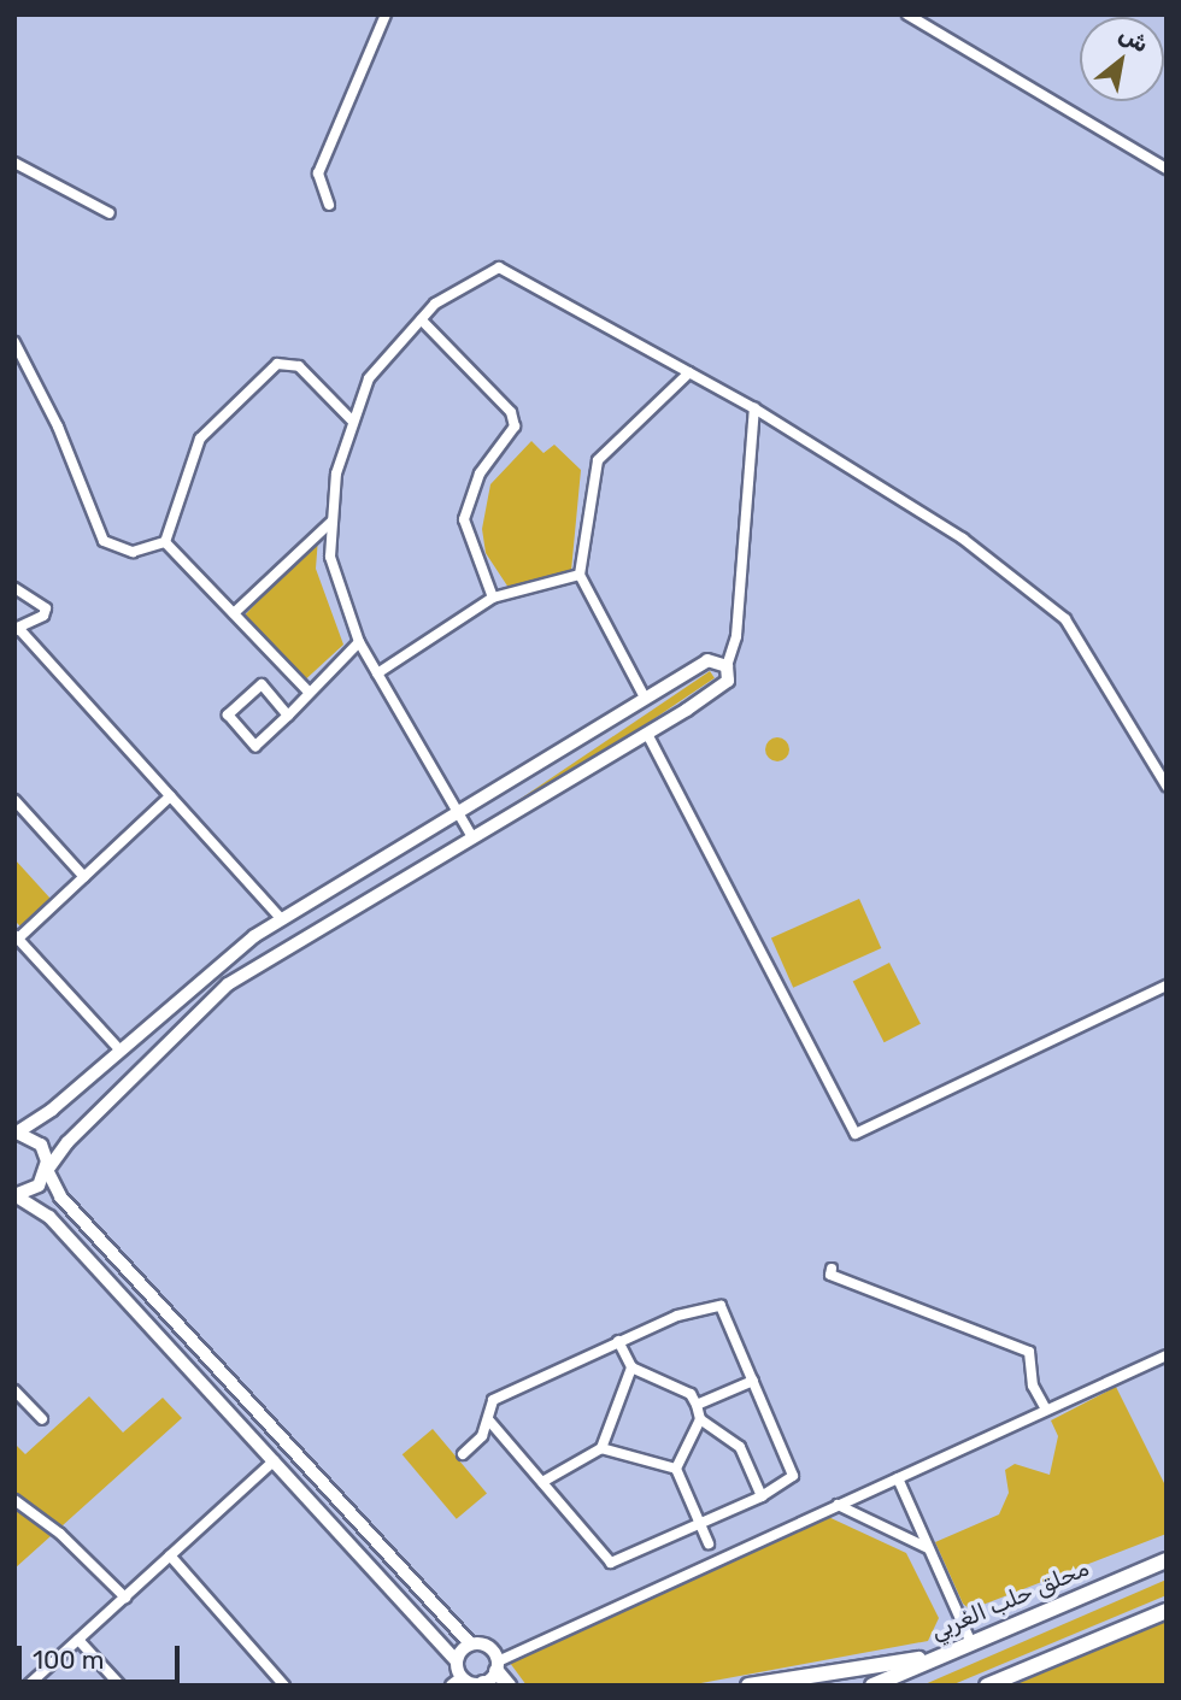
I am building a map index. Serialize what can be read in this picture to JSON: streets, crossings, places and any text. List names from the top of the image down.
{
  "streets": {
    "main road": ["محلق حلب الغربي"]
  },
  "scale_bar": "100 m",
  "north": "top right"
}
